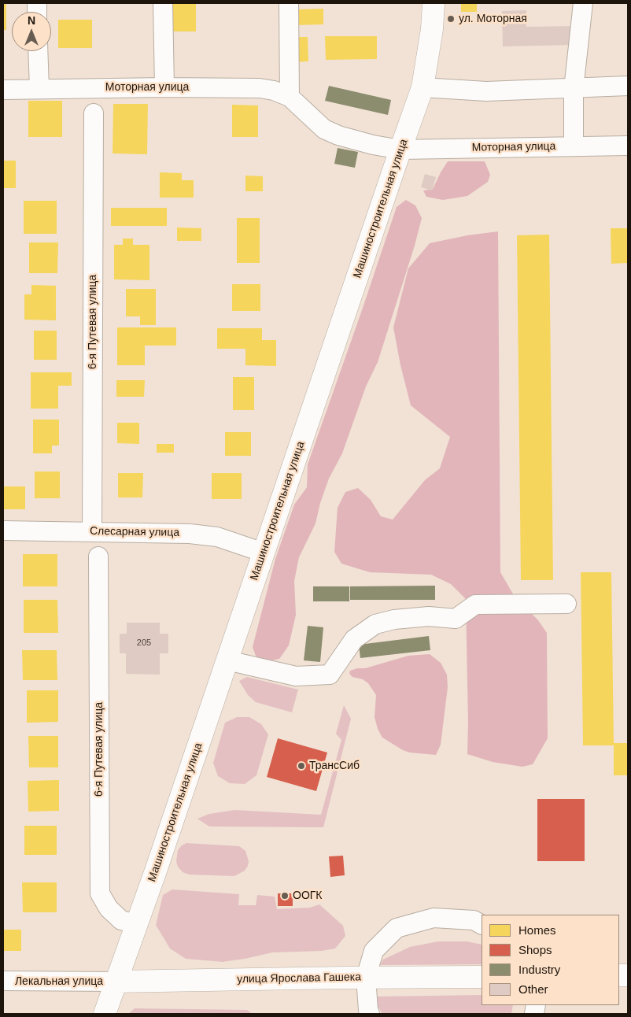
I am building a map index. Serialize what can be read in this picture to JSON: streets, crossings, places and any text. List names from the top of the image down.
{
  "streets": {
    "main road": ["Машиностроительная улица", "улица Ярослава Гашека"],
    "street": [
      "Моторная улица",
      "6-я Путевая улица",
      "Слесарная улица",
      "Лекальная улица"
    ]
  },
  "crossings": [
    ["Моторная улица", "Машиностроительная улица"],
    ["Машиностроительная улица", "6-я Путевая улица"],
    ["Машиностроительная улица", "Слесарная улица"],
    ["Машиностроительная улица", "улица Ярослава Гашека"],
    ["Машиностроительная улица", "Лекальная улица"],
    ["6-я Путевая улица", "Слесарная улица"],
    ["улица Ярослава Гашека", "Лекальная улица"]
  ],
  "places": ["ул. Моторная", "ТрансСиб", "ООГК"],
  "house_numbers": ["205"],
  "legend": [
    "Homes",
    "Shops",
    "Industry",
    "Other"
  ],
  "north": "top"
}
